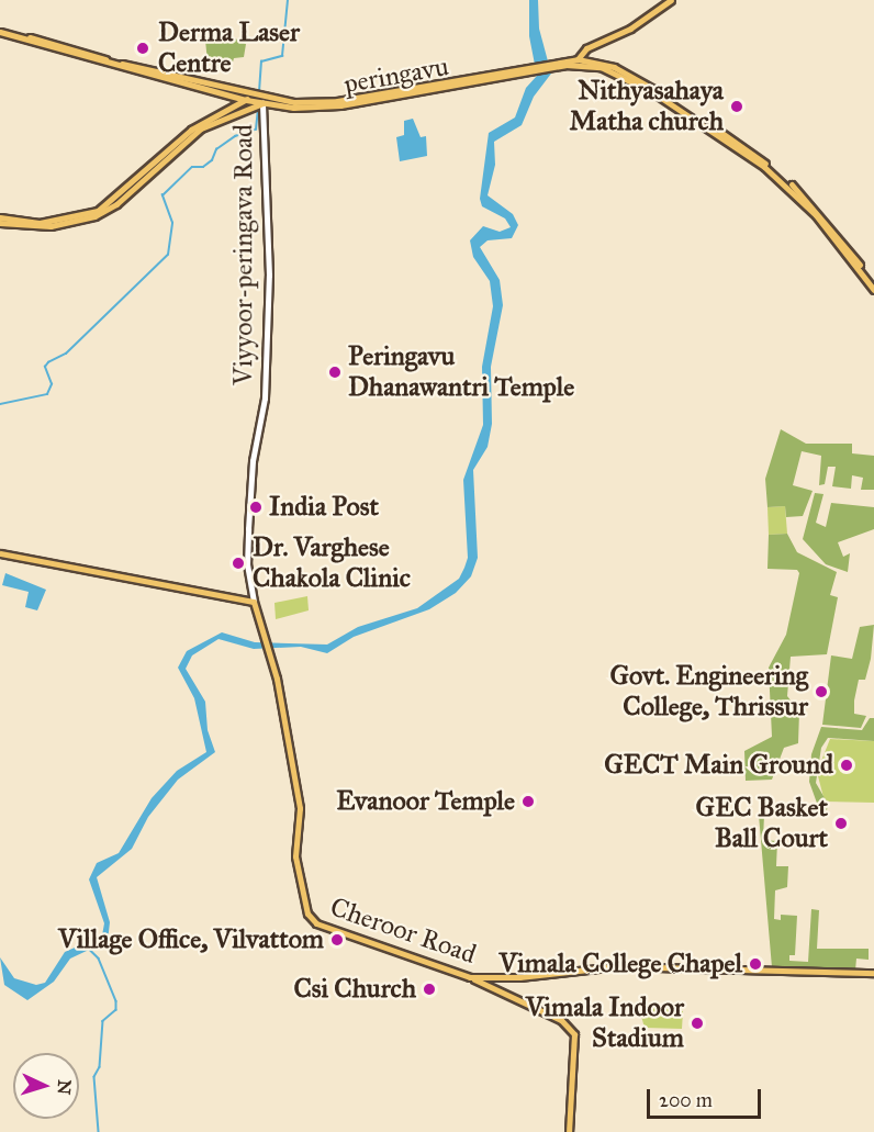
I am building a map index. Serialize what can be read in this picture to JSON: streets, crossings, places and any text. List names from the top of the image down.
{
  "streets": {
    "main road": ["peringavu", "Cheroor Road"],
    "street": ["Viyyoor-peringava Road"]
  },
  "crossings": [
    ["peringavu", "Viyyoor-peringava Road"],
    ["Viyyoor-peringava Road", "Cheroor Road"]
  ],
  "places": [
    "Derma Laser Centre",
    "Nithyasahaya Matha church",
    "Peringavu Dhanawantri Temple",
    "India Post",
    "Dr. Varghese Chakola Clinic",
    "Govt. Engineering College, Thrissur",
    "GECT Main Ground",
    "Evanoor Temple",
    "GEC Basket Ball Court",
    "Village Office, Vilvattom",
    "Vimala College Chapel",
    "Csi Church",
    "Vimala Indoor Stadium"
  ],
  "scale_bar": "200 m",
  "north": "right"
}
